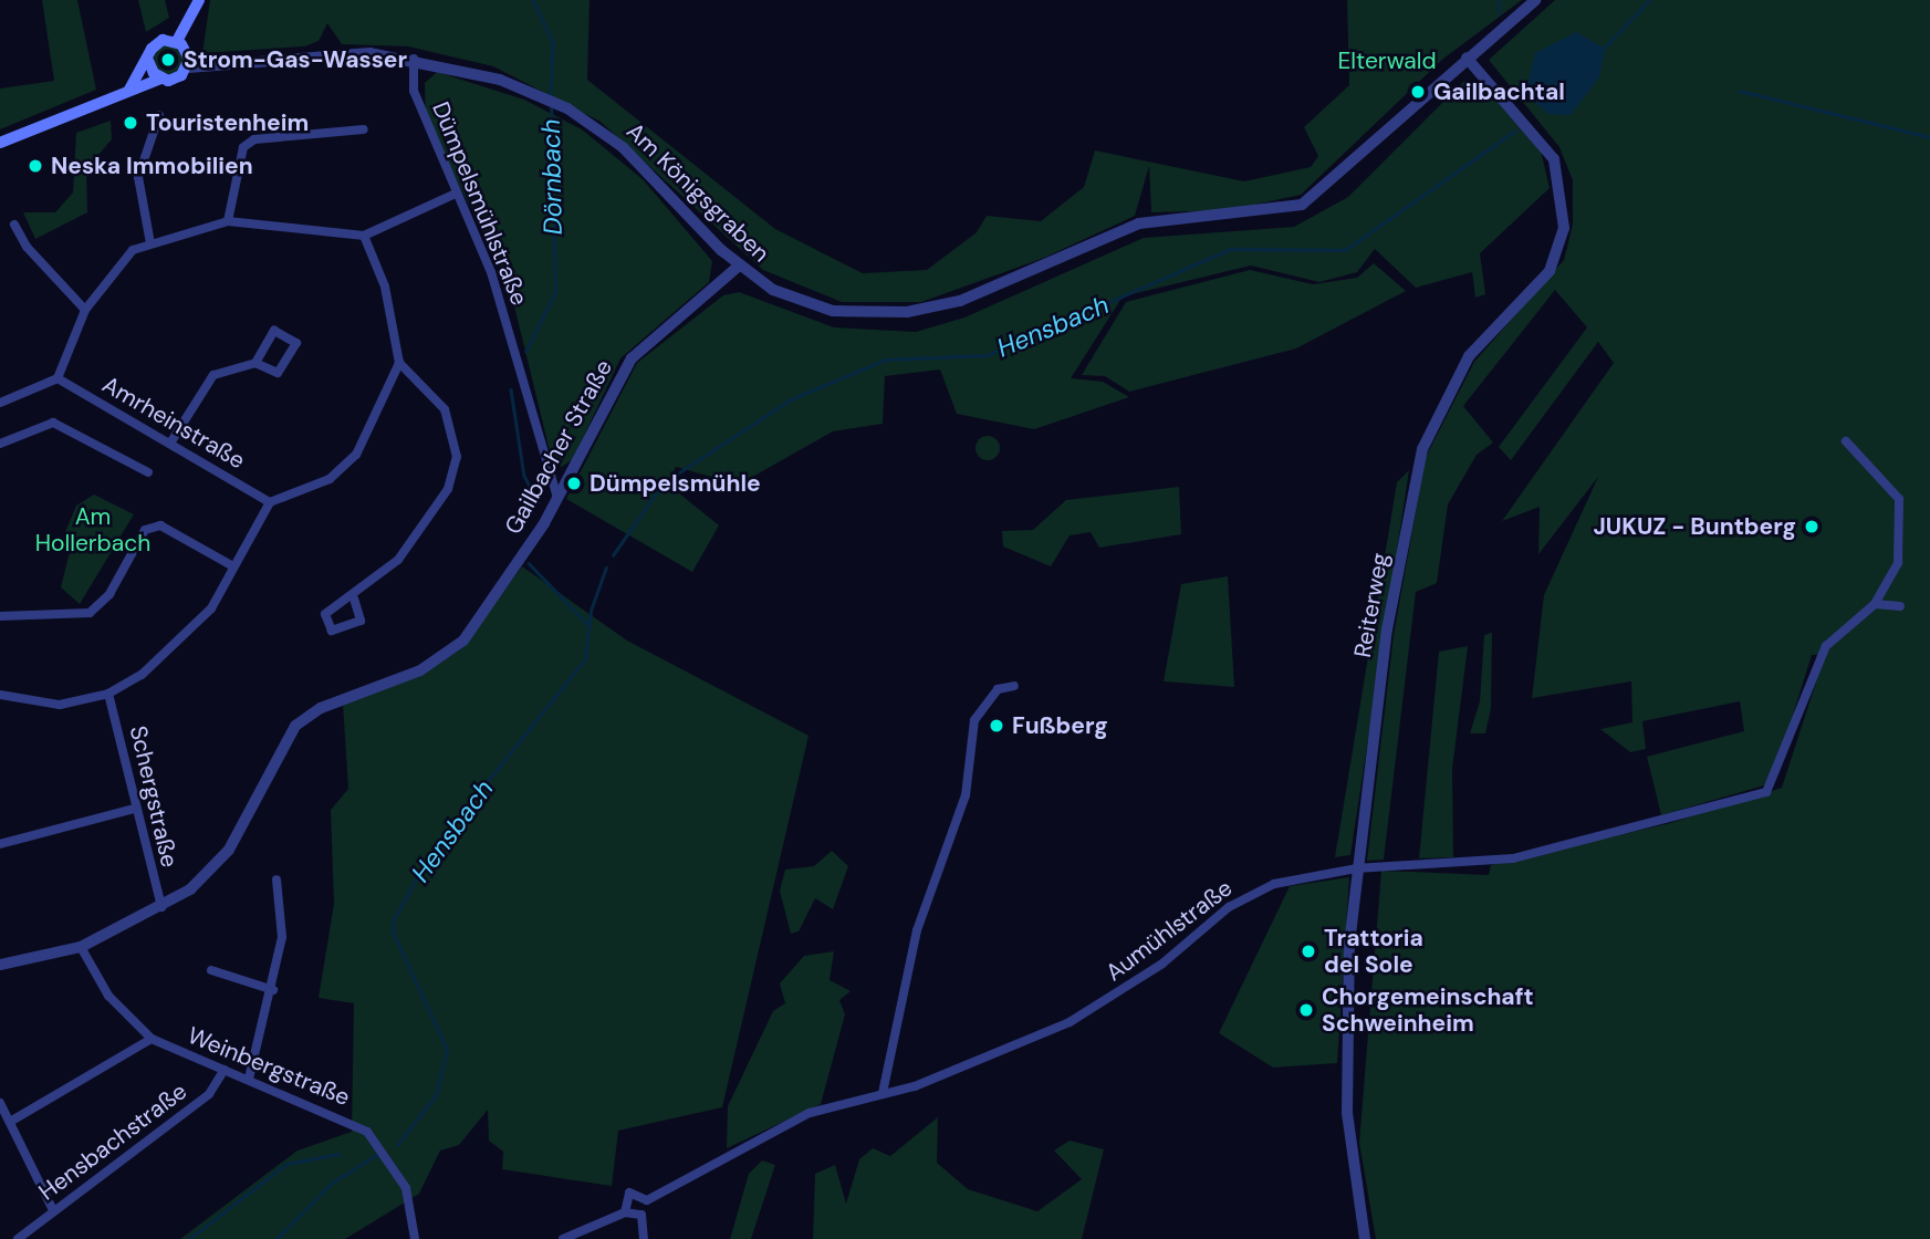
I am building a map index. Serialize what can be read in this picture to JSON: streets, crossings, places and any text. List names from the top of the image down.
{
  "streets": {
    "street": [
      "Am Königsgraben",
      "Dümpelsmühlstraße",
      "Amrheinstraße",
      "Gailbacher Straße",
      "Reiterweg",
      "Schergstraße",
      "Aumühlstraße",
      "Weinbergstraße",
      "Hensbachstraße"
    ]
  },
  "crossings": [
    ["Am Königsgraben", "Dümpelsmühlstraße"],
    ["Am Königsgraben", "Gailbacher Straße"],
    ["Am Königsgraben", "Reiterweg"],
    ["Dümpelsmühlstraße", "Gailbacher Straße"],
    ["Gailbacher Straße", "Schergstraße"],
    ["Gailbacher Straße", "Weinbergstraße"],
    ["Reiterweg", "Aumühlstraße"],
    ["Weinbergstraße", "Hensbachstraße"]
  ],
  "water": ["Dörnbach", "Hensbach"],
  "parks": ["Elterwald", "Am Hollerbach"],
  "places": [
    "Strom-Gas-Wasser",
    "Gailbachtal",
    "Touristenheim",
    "Neska Immobilien",
    "Dümpelsmühle",
    "JUKUZ - Buntberg",
    "Fußberg",
    "Trattoria del Sole",
    "Chorgemeinschaft Schweinheim"
  ]
}
